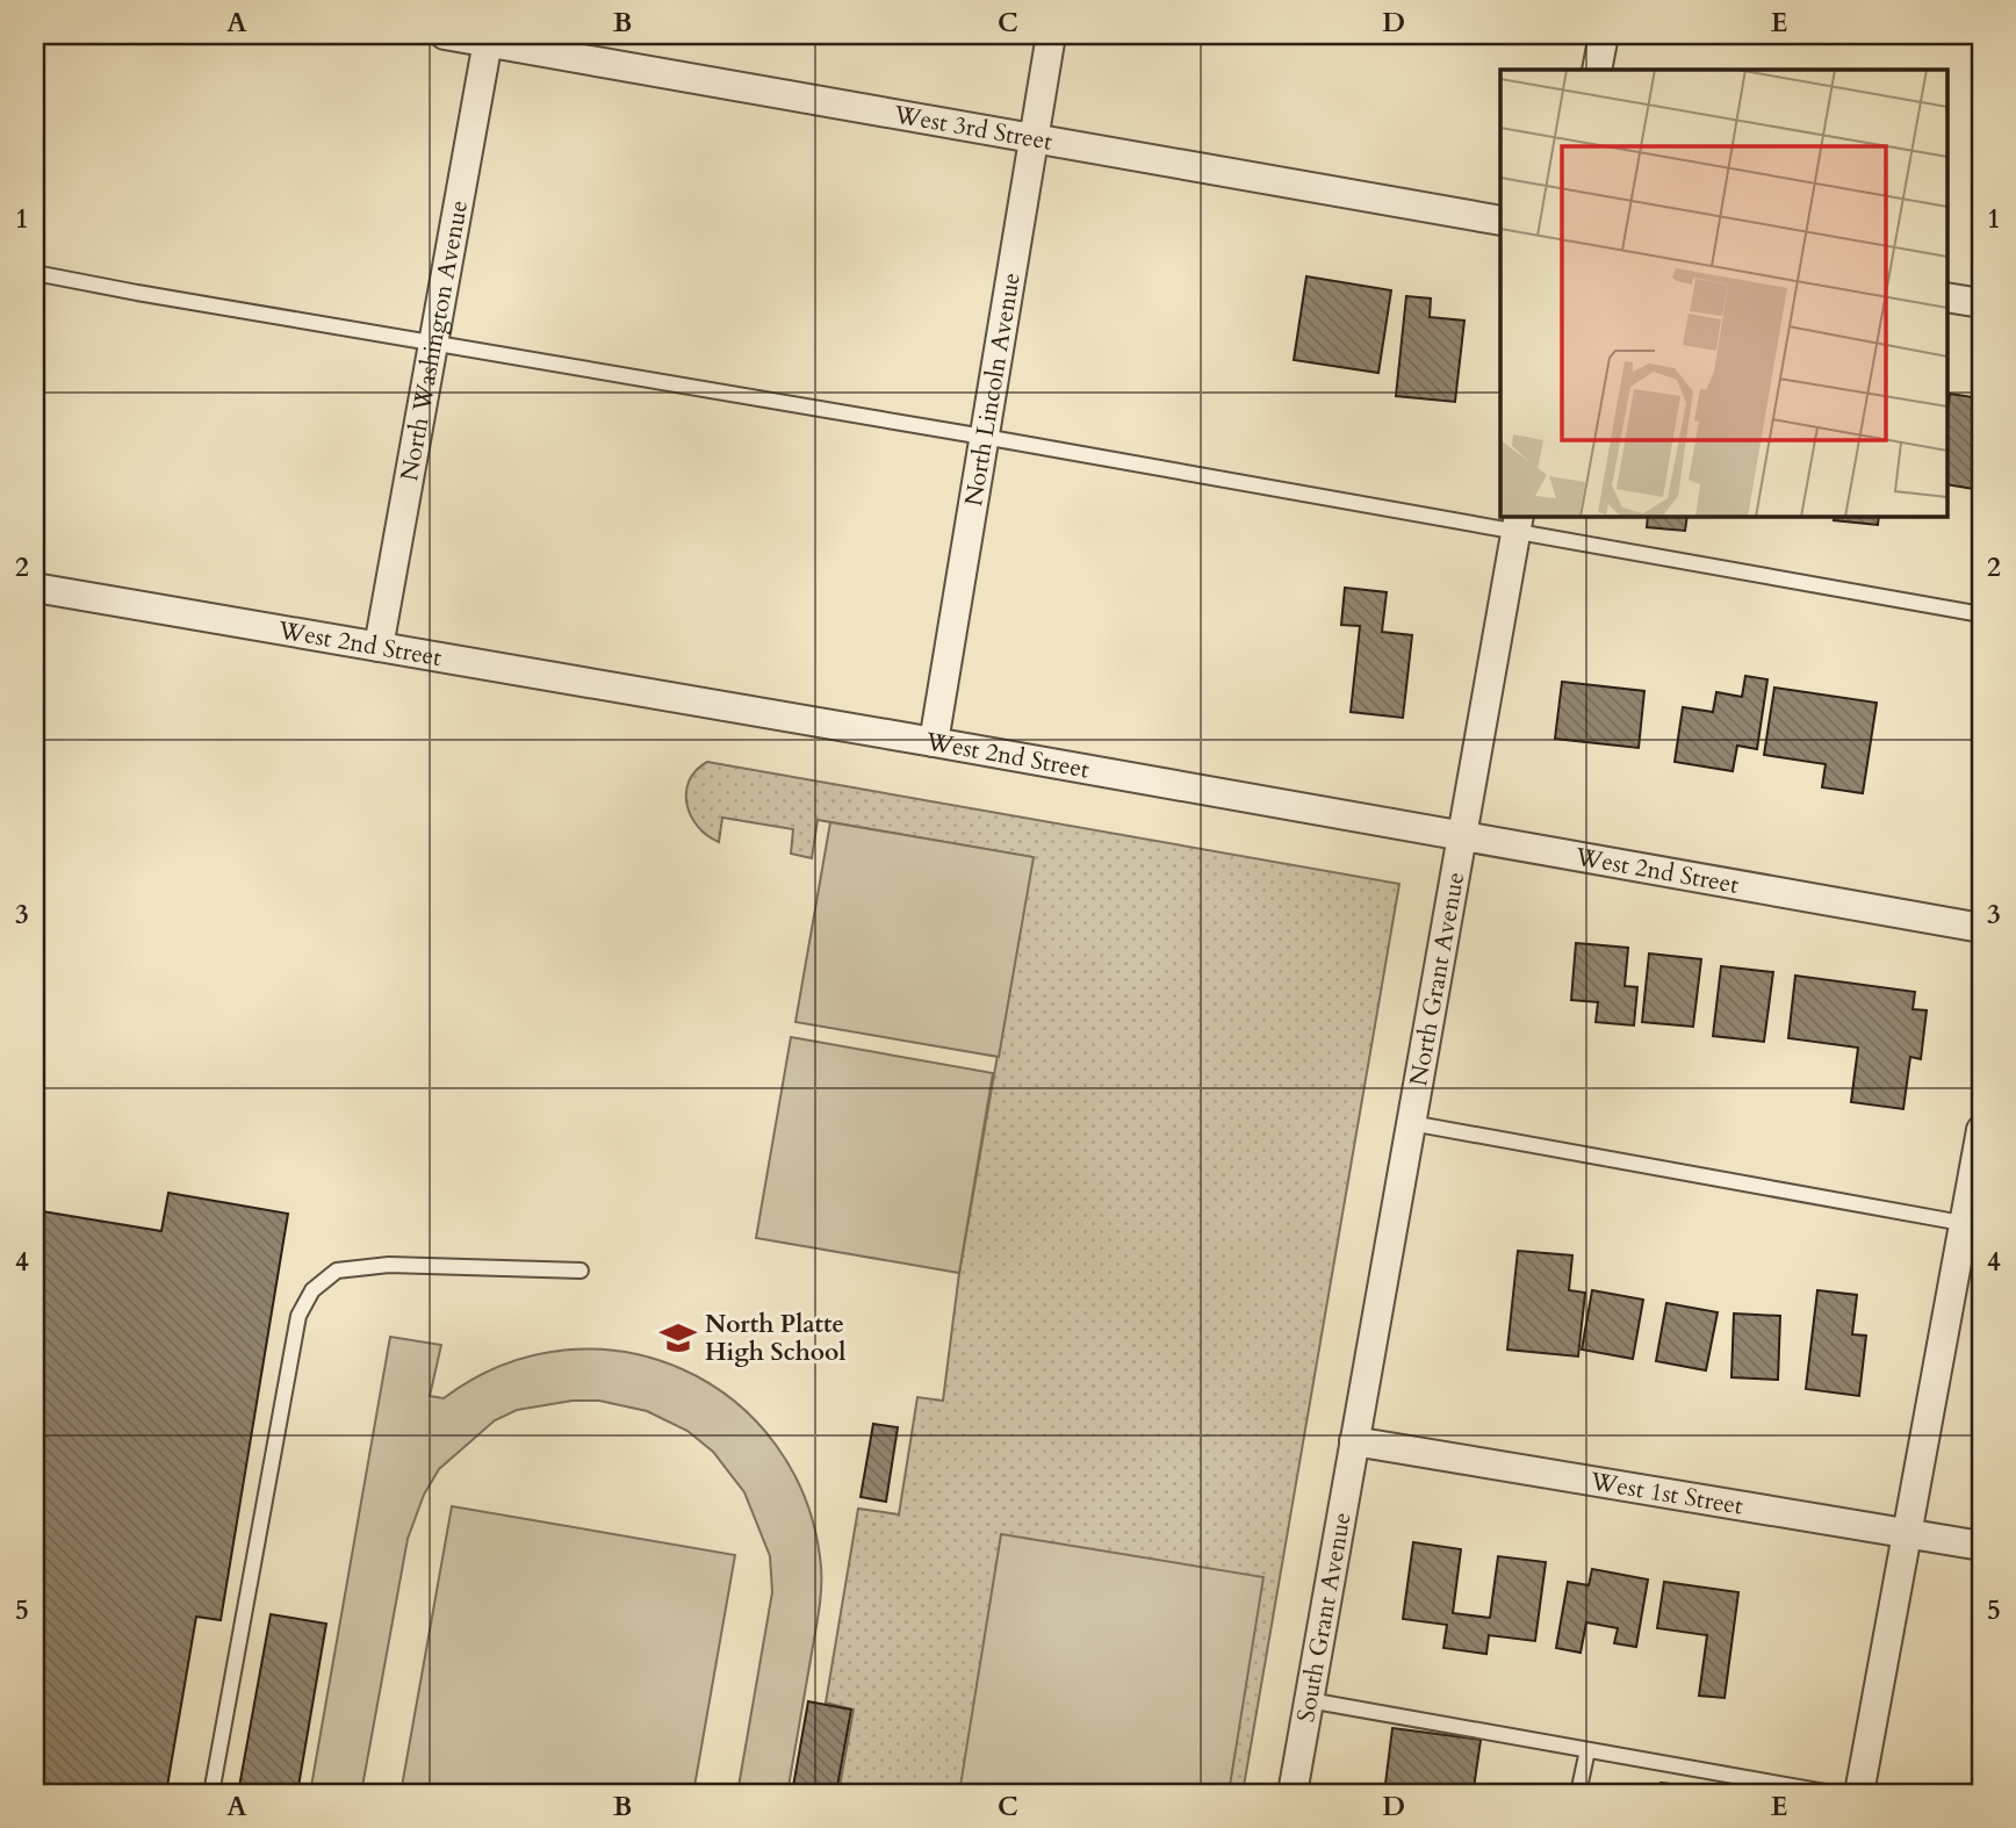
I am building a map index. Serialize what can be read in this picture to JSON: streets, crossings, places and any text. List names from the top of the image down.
{
  "streets": {
    "street": [
      "West 3rd Street",
      "North Washington Avenue",
      "North Lincoln Avenue",
      "West 2nd Street",
      "North Grant Avenue",
      "West 1st Street",
      "South Grant Avenue"
    ]
  },
  "crossings": [
    ["West 3rd Street", "North Washington Avenue"],
    ["West 3rd Street", "North Lincoln Avenue"],
    ["North Washington Avenue", "West 2nd Street"],
    ["North Lincoln Avenue", "West 2nd Street"],
    ["West 2nd Street", "North Grant Avenue"],
    ["North Grant Avenue", "West 1st Street"],
    ["North Grant Avenue", "South Grant Avenue"],
    ["West 1st Street", "South Grant Avenue"]
  ],
  "places": {
    "school or university": ["North Platte High School"]
  },
  "grid": {
    "columns": [
      "A",
      "B",
      "C",
      "D",
      "E"
    ],
    "rows": [
      "1",
      "2",
      "3",
      "4",
      "5"
    ]
  }
}
